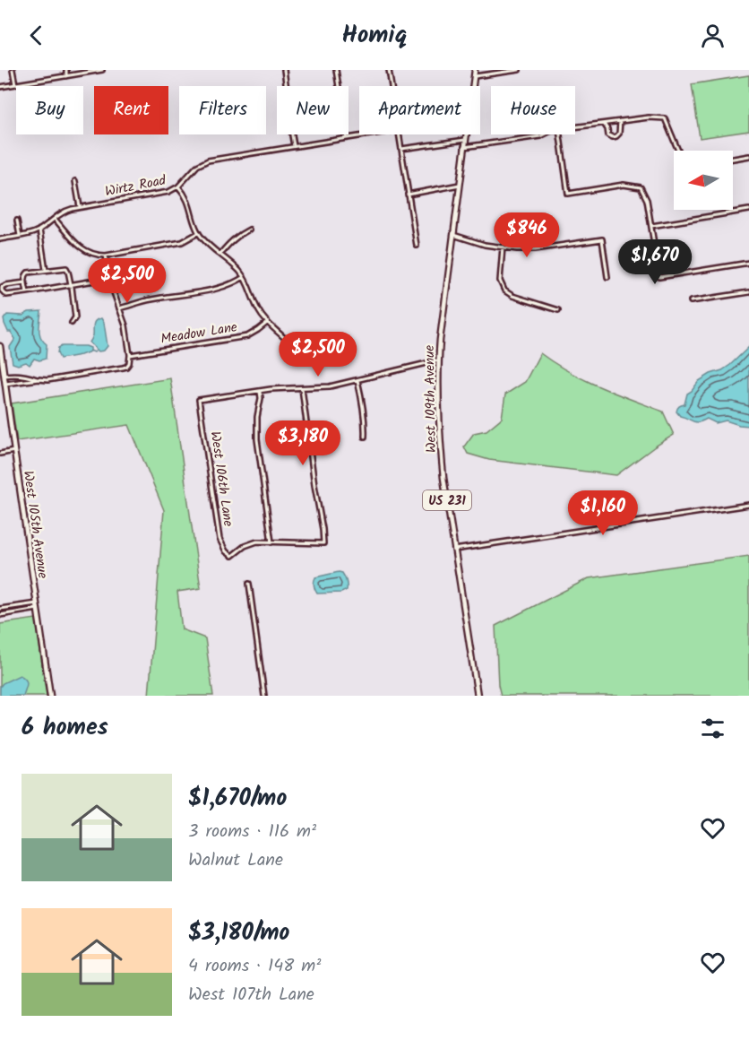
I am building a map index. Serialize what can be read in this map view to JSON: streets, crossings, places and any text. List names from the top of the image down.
{
  "streets": {
    "main road": ["West 109th Avenue", "US 231", "West 105th Avenue"],
    "street": ["Wirtz Road", "Meadow Lane", "West 106th Lane"]
  },
  "north": "left",
  "page": {
    "header": "Homiq",
    "chip": [
      "Buy",
      "Rent",
      "Filters",
      "New",
      "Apartment",
      "House"
    ],
    "price": [
      "$846",
      "$1,670",
      "$2,500",
      "$2,500",
      "$3,180",
      "$1,160"
    ],
    "heading": "6 homes",
    "list": [
      {
        "name": "$1,670/mo",
        "note": "3 rooms · 116 m² · Walnut Lane"
      },
      {
        "name": "$3,180/mo",
        "note": "4 rooms · 148 m² · West 107th Lane"
      }
    ]
  }
}
